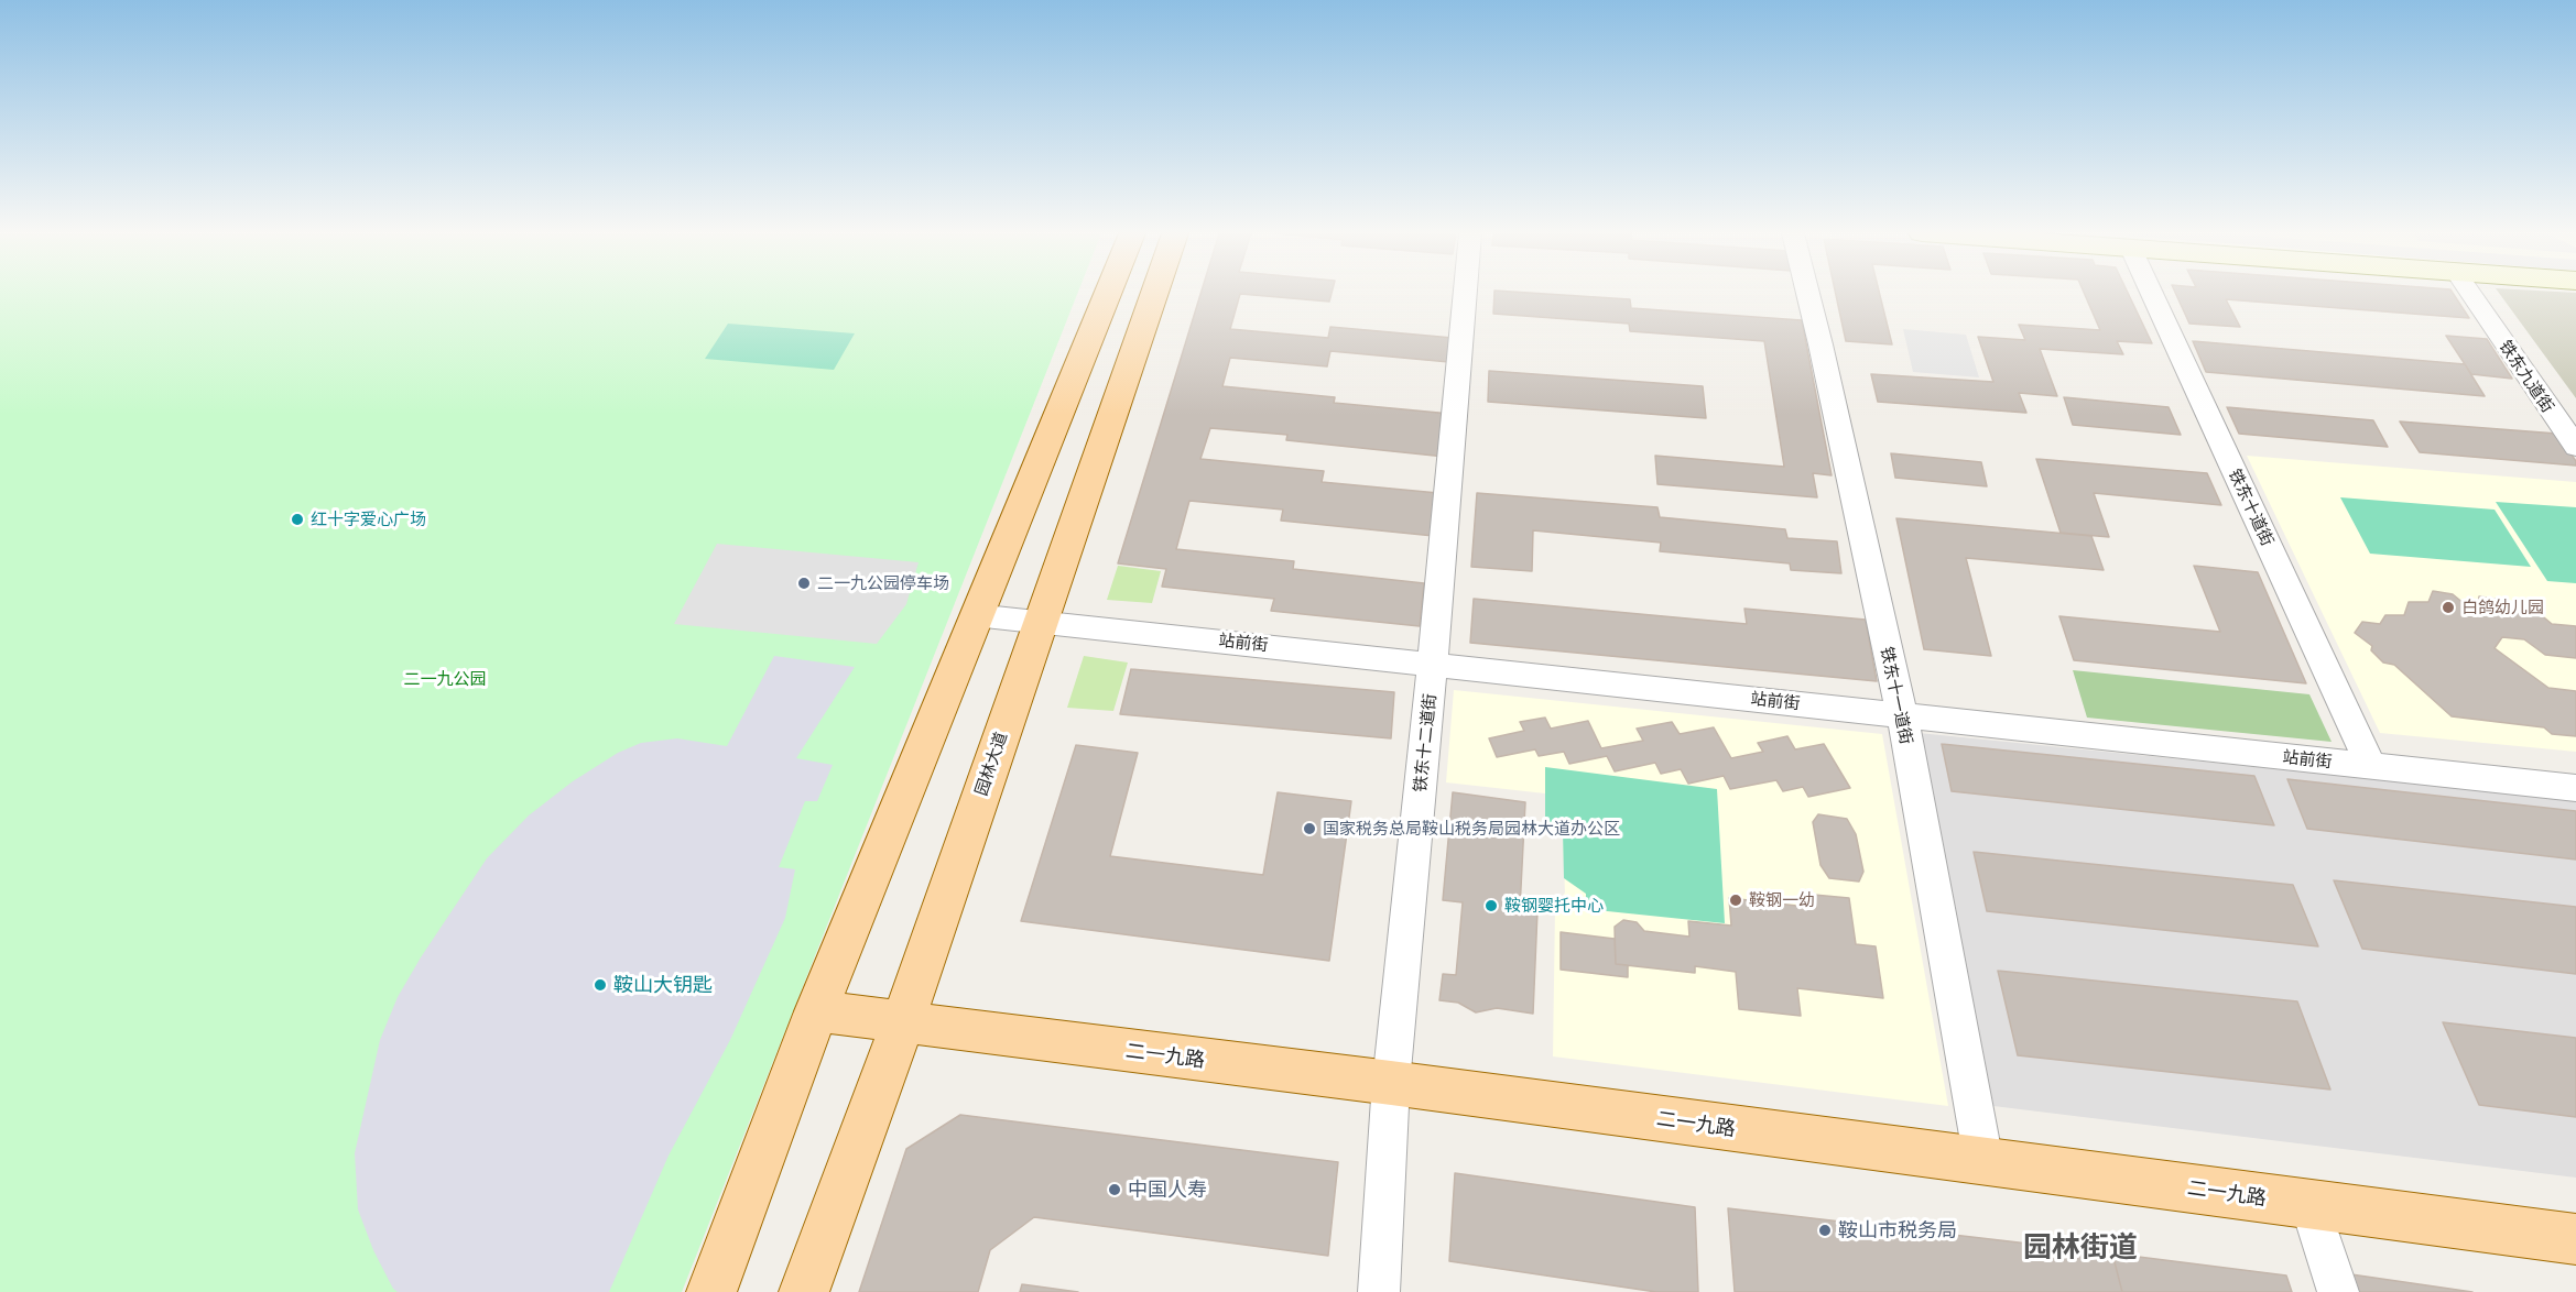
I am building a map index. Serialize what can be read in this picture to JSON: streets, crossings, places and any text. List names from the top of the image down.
{
  "streets": {
    "main road": ["园林大道", "二一九路"],
    "street": [
      "铁东九道街",
      "铁东十道街",
      "站前街",
      "铁东十一道街",
      "铁东十二道街"
    ]
  },
  "crossings": [
    ["铁东十道街", "站前街"],
    ["站前街", "铁东十一道街"],
    ["站前街", "铁东十二道街"],
    ["站前街", "园林大道"],
    ["铁东十一道街", "二一九路"],
    ["铁东十二道街", "二一九路"],
    ["园林大道", "二一九路"]
  ],
  "districts": ["园林街道"],
  "parks": ["二一九公园"],
  "places": [
    "红十字爱心广场",
    "二一九公园停车场",
    "白鸽幼儿园",
    "国家税务总局鞍山税务局园林大道办公区",
    "鞍钢一幼",
    "鞍钢婴托中心",
    "鞍山大钥匙",
    "中国人寿",
    "鞍山市税务局"
  ]
}
